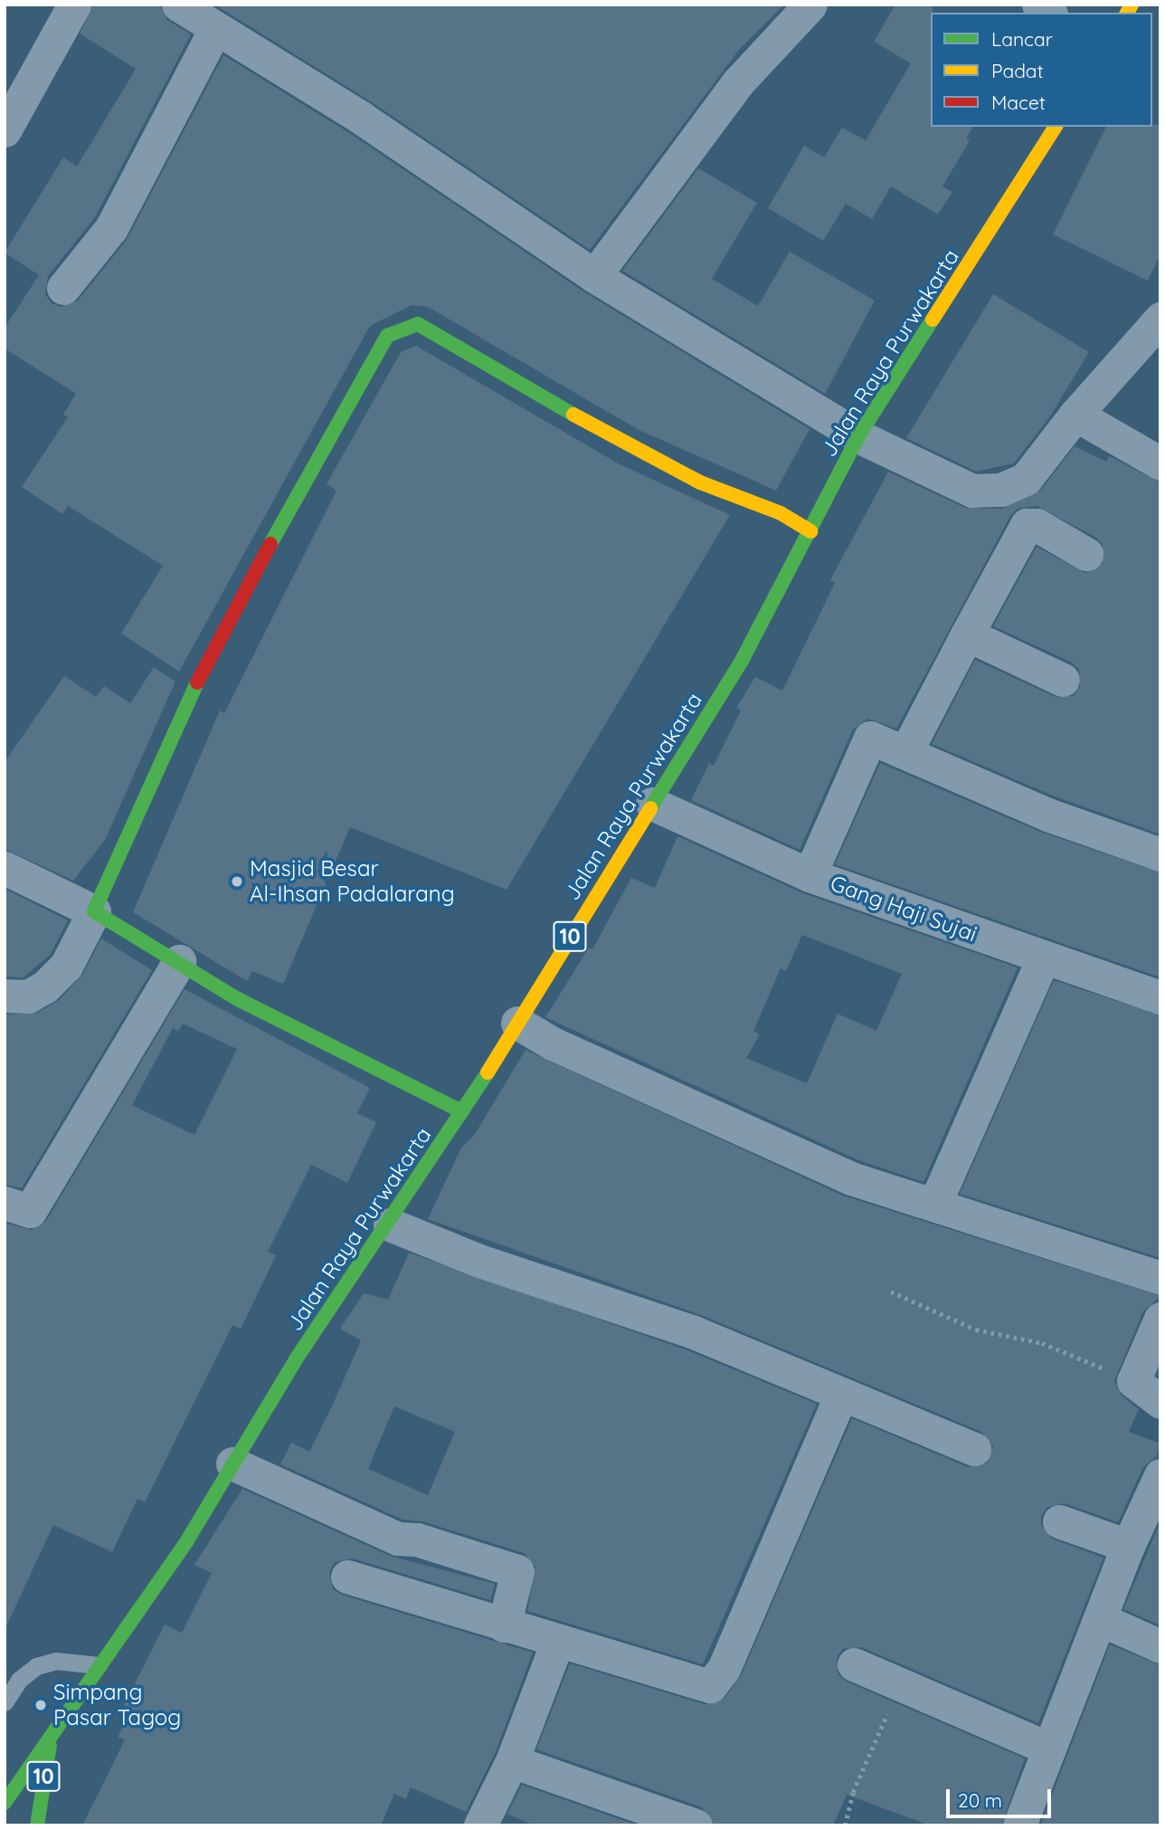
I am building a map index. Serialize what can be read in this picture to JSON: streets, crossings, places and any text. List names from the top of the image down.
{
  "streets": {
    "main road": ["Jalan Raya Purwakarta", "10"],
    "street": ["Gang Haji Sujai"]
  },
  "crossings": [
    ["Jalan Raya Purwakarta", "Gang Haji Sujai"]
  ],
  "places": ["Masjid Besar Al-Ihsan Padalarang", "Simpang Pasar Tagog"],
  "legend": ["Lancar", "Padat", "Macet"],
  "scale_bar": "20 m"
}
